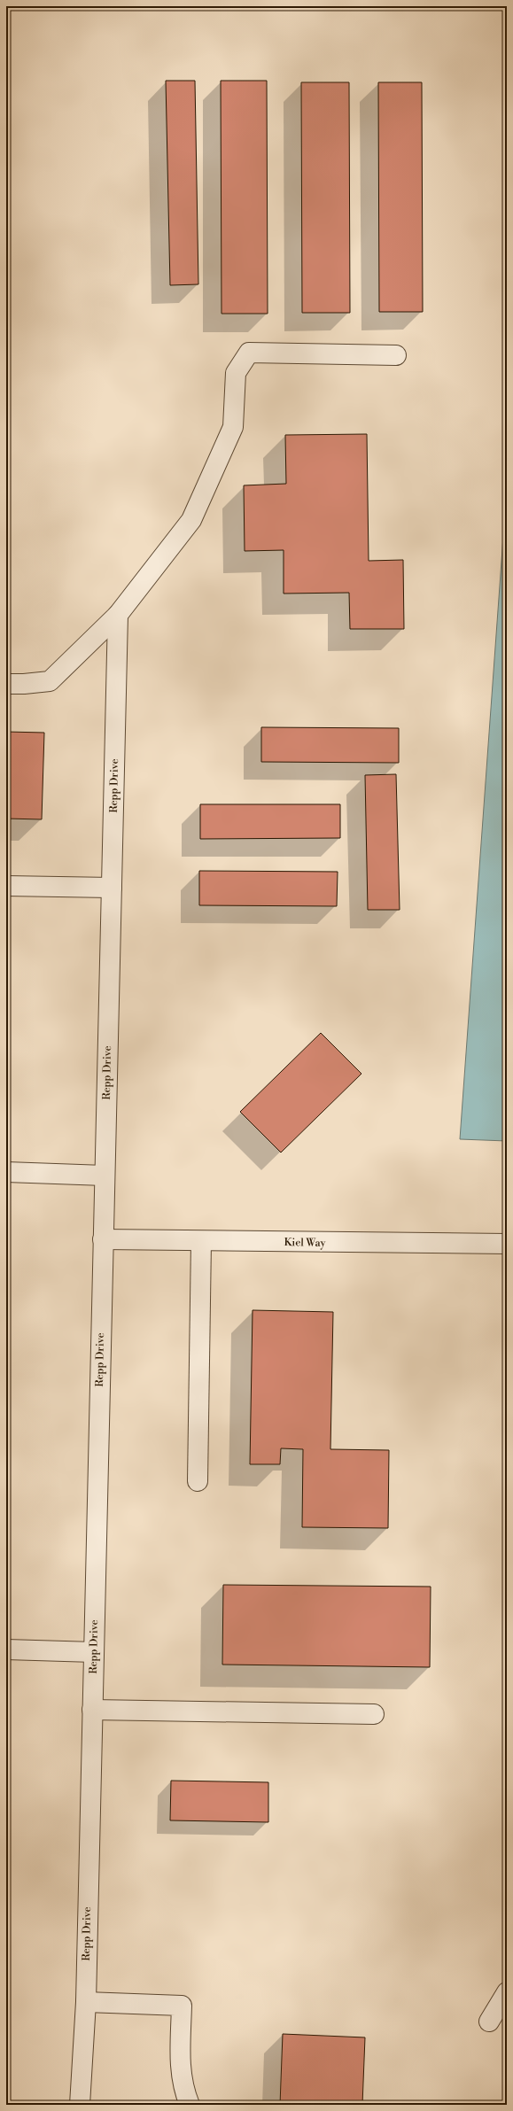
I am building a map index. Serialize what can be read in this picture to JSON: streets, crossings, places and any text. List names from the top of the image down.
{
  "streets": {
    "street": ["Repp Drive", "Kiel Way"]
  },
  "crossings": [
    ["Repp Drive", "Kiel Way"]
  ]
}
